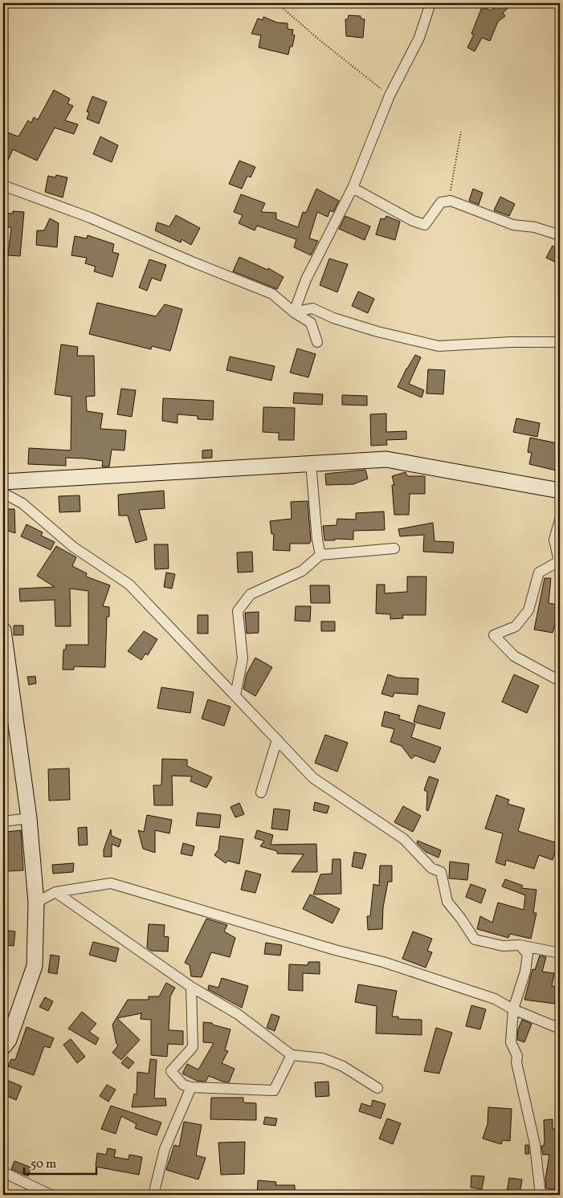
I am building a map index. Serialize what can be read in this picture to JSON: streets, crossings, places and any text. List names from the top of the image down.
{
  "scale_bar": "50 m"
}
